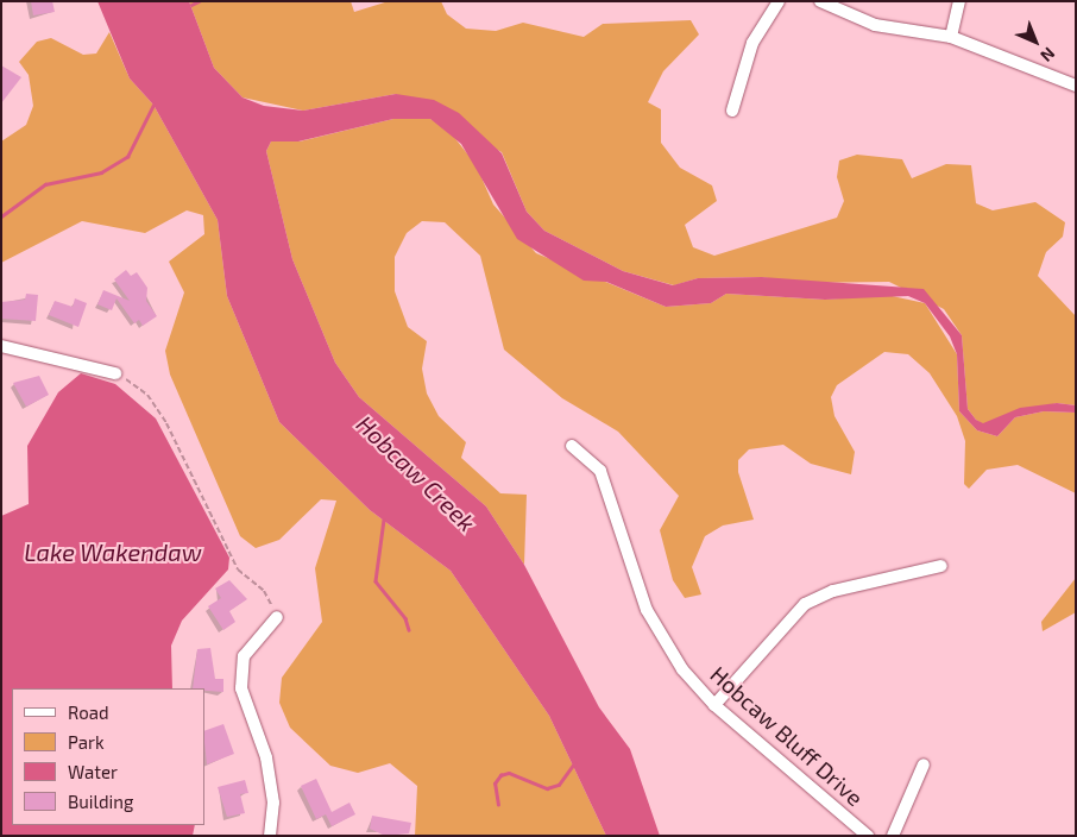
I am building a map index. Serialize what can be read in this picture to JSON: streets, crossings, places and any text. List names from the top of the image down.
{
  "streets": {
    "street": ["Hobcaw Bluff Drive"]
  },
  "water": ["Hobcaw Creek", "Lake Wakendaw"],
  "legend": [
    "Road",
    "Park",
    "Water",
    "Building"
  ],
  "north": "bottom right"
}
